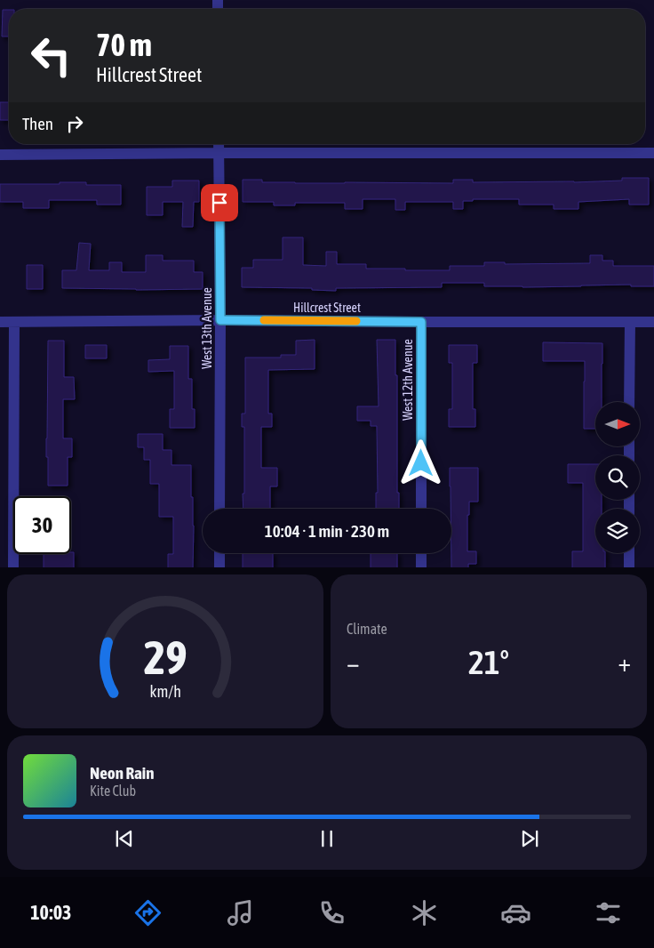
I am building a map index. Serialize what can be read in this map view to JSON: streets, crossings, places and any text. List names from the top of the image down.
{
  "streets": {
    "street": ["Hillcrest Street", "West 13th Avenue", "West 12th Avenue"]
  },
  "crossings": [
    ["Hillcrest Street", "West 13th Avenue"],
    ["Hillcrest Street", "West 12th Avenue"]
  ],
  "north": "right",
  "page": {
    "turn": ["70 m", "Hillcrest Street"],
    "then": "Then",
    "limit": "30",
    "trip": "10:04 · 1 min · 230 m",
    "tile": "Climate",
    "heat": ["−", "21°", "+"],
    "song": ["Neon Rain", "Kite Club"],
    "tabs": "10:03",
    "gauge": ["29", "km/h"]
  }
}
